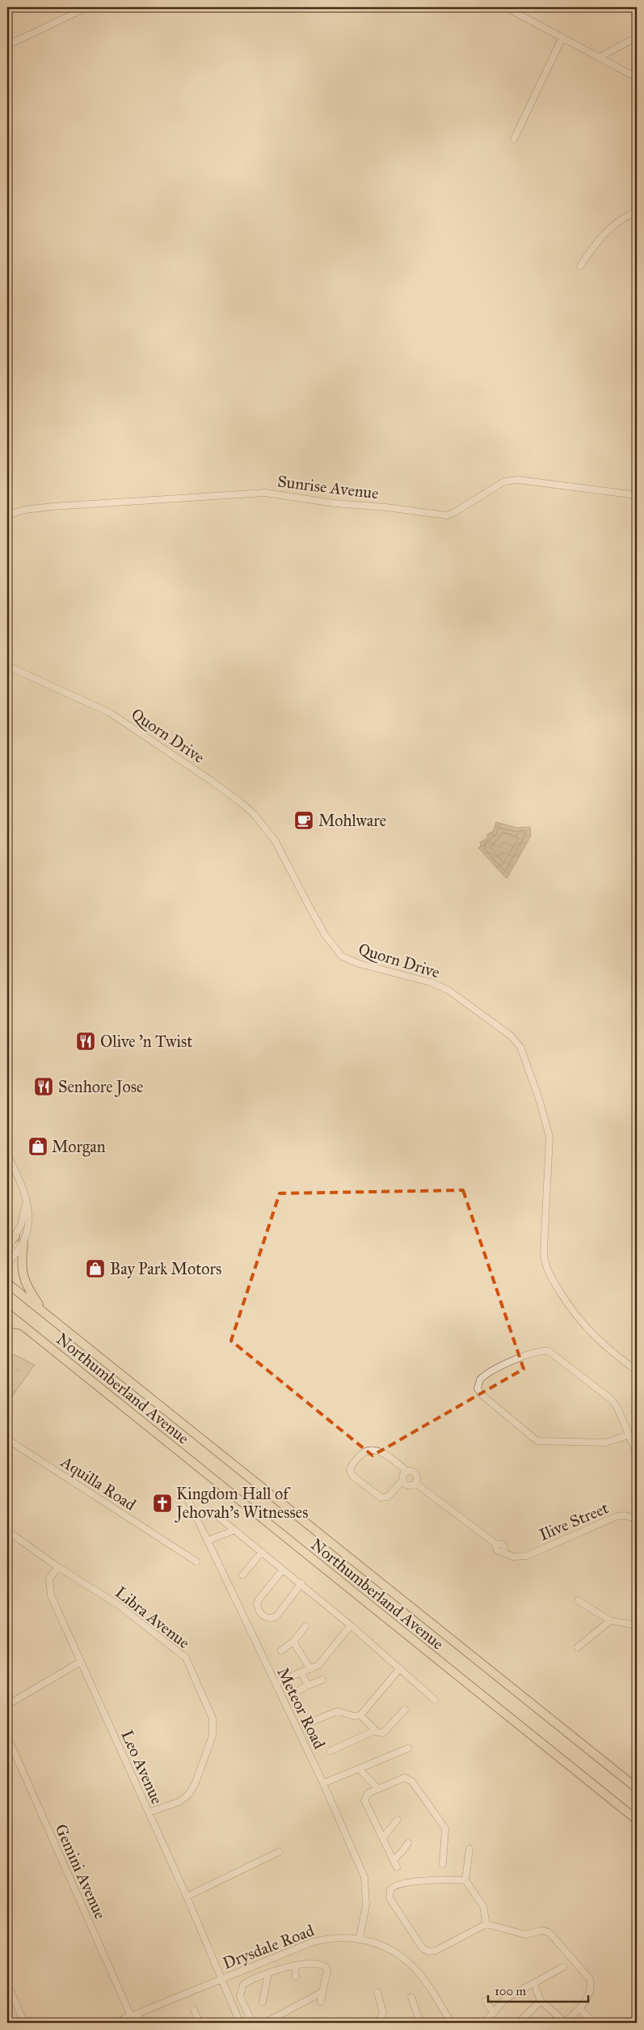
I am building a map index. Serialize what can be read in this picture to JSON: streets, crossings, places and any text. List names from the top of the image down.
{
  "streets": {
    "main road": ["Northumberland Avenue"],
    "street": [
      "Sunrise Avenue",
      "Quorn Drive",
      "Aquilla Road",
      "Ilive Street",
      "Libra Avenue",
      "Meteor Road",
      "Leo Avenue",
      "Gemini Avenue",
      "Drysdale Road"
    ]
  },
  "crossings": [
    ["Libra Avenue", "Leo Avenue"],
    ["Meteor Road", "Drysdale Road"],
    ["Leo Avenue", "Drysdale Road"],
    ["Gemini Avenue", "Drysdale Road"]
  ],
  "places": {
    "cafe": ["Mohlware"],
    "restaurant": ["Olive 'n Twist", "Senhore Jose"],
    "shop": ["Morgan", "Bay Park Motors"],
    "church": ["Kingdom Hall of Jehovah's Witnesses"]
  },
  "scale_bar": "100 m"
}
